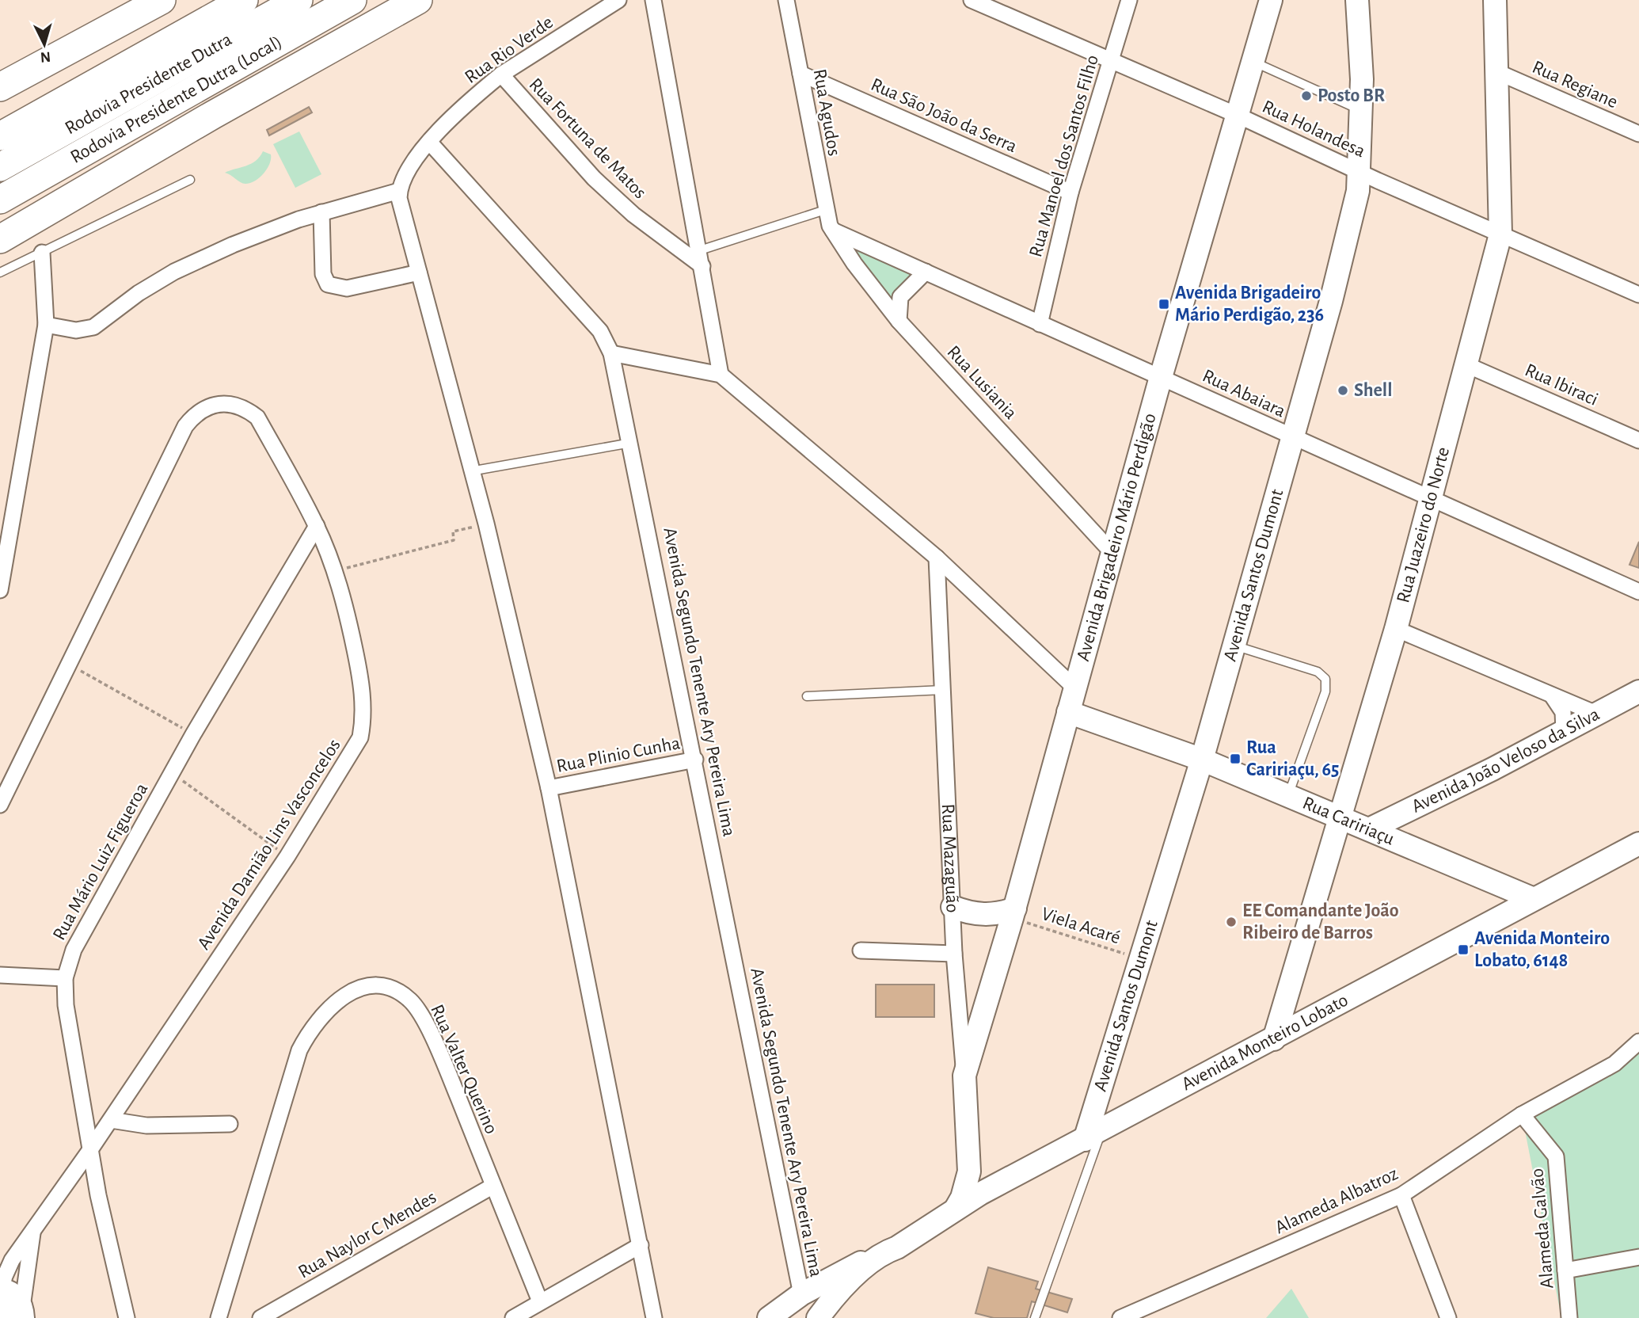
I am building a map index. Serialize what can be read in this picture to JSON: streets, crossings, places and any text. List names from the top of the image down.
{
  "streets": {
    "highway": ["Rodovia Presidente Dutra", "Rodovia Presidente Dutra (Local)"],
    "main road": [
      "Rua Juazeiro do Norte",
      "Avenida Brigadeiro Mário Perdigão",
      "Avenida Santos Dumont",
      "Avenida João Veloso da Silva",
      "Rua Caririaçu",
      "Rua Mazaguão",
      "Avenida Monteiro Lobato"
    ],
    "street": [
      "Rua Rio Verde",
      "Rua Regiane",
      "Rua Agudos",
      "Rua São João da Serra",
      "Rua Holandesa",
      "Rua Fortuna de Matos",
      "Rua Manoel dos Santos Filho",
      "Rua Lusiania",
      "Rua Ibiraci",
      "Rua Abaiara",
      "Avenida Segundo Tenente Ary Pereira Lima",
      "Rua Plinio Cunha",
      "Avenida Damião Lins Vasconcelos",
      "Rua Mário Luiz Figueroa",
      "Rua Valter Querino",
      "Alameda Albatroz",
      "Alameda Galvão",
      "Rua Naylor C Mendes"
    ],
    "path": ["Viela Acaré"]
  },
  "crossings": [
    ["Rua Rio Verde", "Rua Fortuna de Matos"],
    ["Rua Rio Verde", "Avenida Segundo Tenente Ary Pereira Lima"],
    ["Rua Regiane", "Rua Juazeiro do Norte"],
    ["Rua Agudos", "Rua São João da Serra"],
    ["Rua Agudos", "Rua Lusiania"],
    ["Rua Agudos", "Rua Abaiara"],
    ["Rua São João da Serra", "Rua Manoel dos Santos Filho"],
    ["Rua Holandesa", "Rua Manoel dos Santos Filho"],
    ["Rua Holandesa", "Rua Juazeiro do Norte"],
    ["Rua Holandesa", "Avenida Brigadeiro Mário Perdigão"],
    ["Rua Holandesa", "Avenida Santos Dumont"],
    ["Rua Manoel dos Santos Filho", "Rua Abaiara"],
    ["Rua Lusiania", "Rua Abaiara"],
    ["Rua Lusiania", "Avenida Brigadeiro Mário Perdigão"],
    ["Rua Ibiraci", "Rua Juazeiro do Norte"],
    ["Rua Abaiara", "Rua Juazeiro do Norte"],
    ["Rua Abaiara", "Avenida Brigadeiro Mário Perdigão"],
    ["Rua Abaiara", "Avenida Santos Dumont"],
    ["Rua Juazeiro do Norte", "Rua Caririaçu"],
    ["Rua Juazeiro do Norte", "Avenida Monteiro Lobato"],
    ["Avenida Brigadeiro Mário Perdigão", "Rua Caririaçu"],
    ["Avenida Brigadeiro Mário Perdigão", "Rua Mazaguão"],
    ["Avenida Brigadeiro Mário Perdigão", "Viela Acaré"],
    ["Avenida Santos Dumont", "Rua Caririaçu"],
    ["Avenida Santos Dumont", "Viela Acaré"],
    ["Avenida Santos Dumont", "Avenida Monteiro Lobato"],
    ["Avenida Segundo Tenente Ary Pereira Lima", "Rua Plinio Cunha"],
    ["Avenida João Veloso da Silva", "Rua Caririaçu"],
    ["Rua Caririaçu", "Avenida Monteiro Lobato"],
    ["Avenida Damião Lins Vasconcelos", "Rua Mário Luiz Figueroa"],
    ["Rua Mazaguão", "Avenida Monteiro Lobato"],
    ["Rua Valter Querino", "Rua Naylor C Mendes"],
    ["Alameda Albatroz", "Alameda Galvão"]
  ],
  "places": {
    "other": ["Posto BR", "Shell", "EE Comandante João Ribeiro de Barros"],
    "transit": ["Avenida Brigadeiro Mário Perdigão, 236", "Rua Caririaçu, 65", "Avenida Monteiro Lobato, 6148"]
  },
  "north": "bottom"
}
